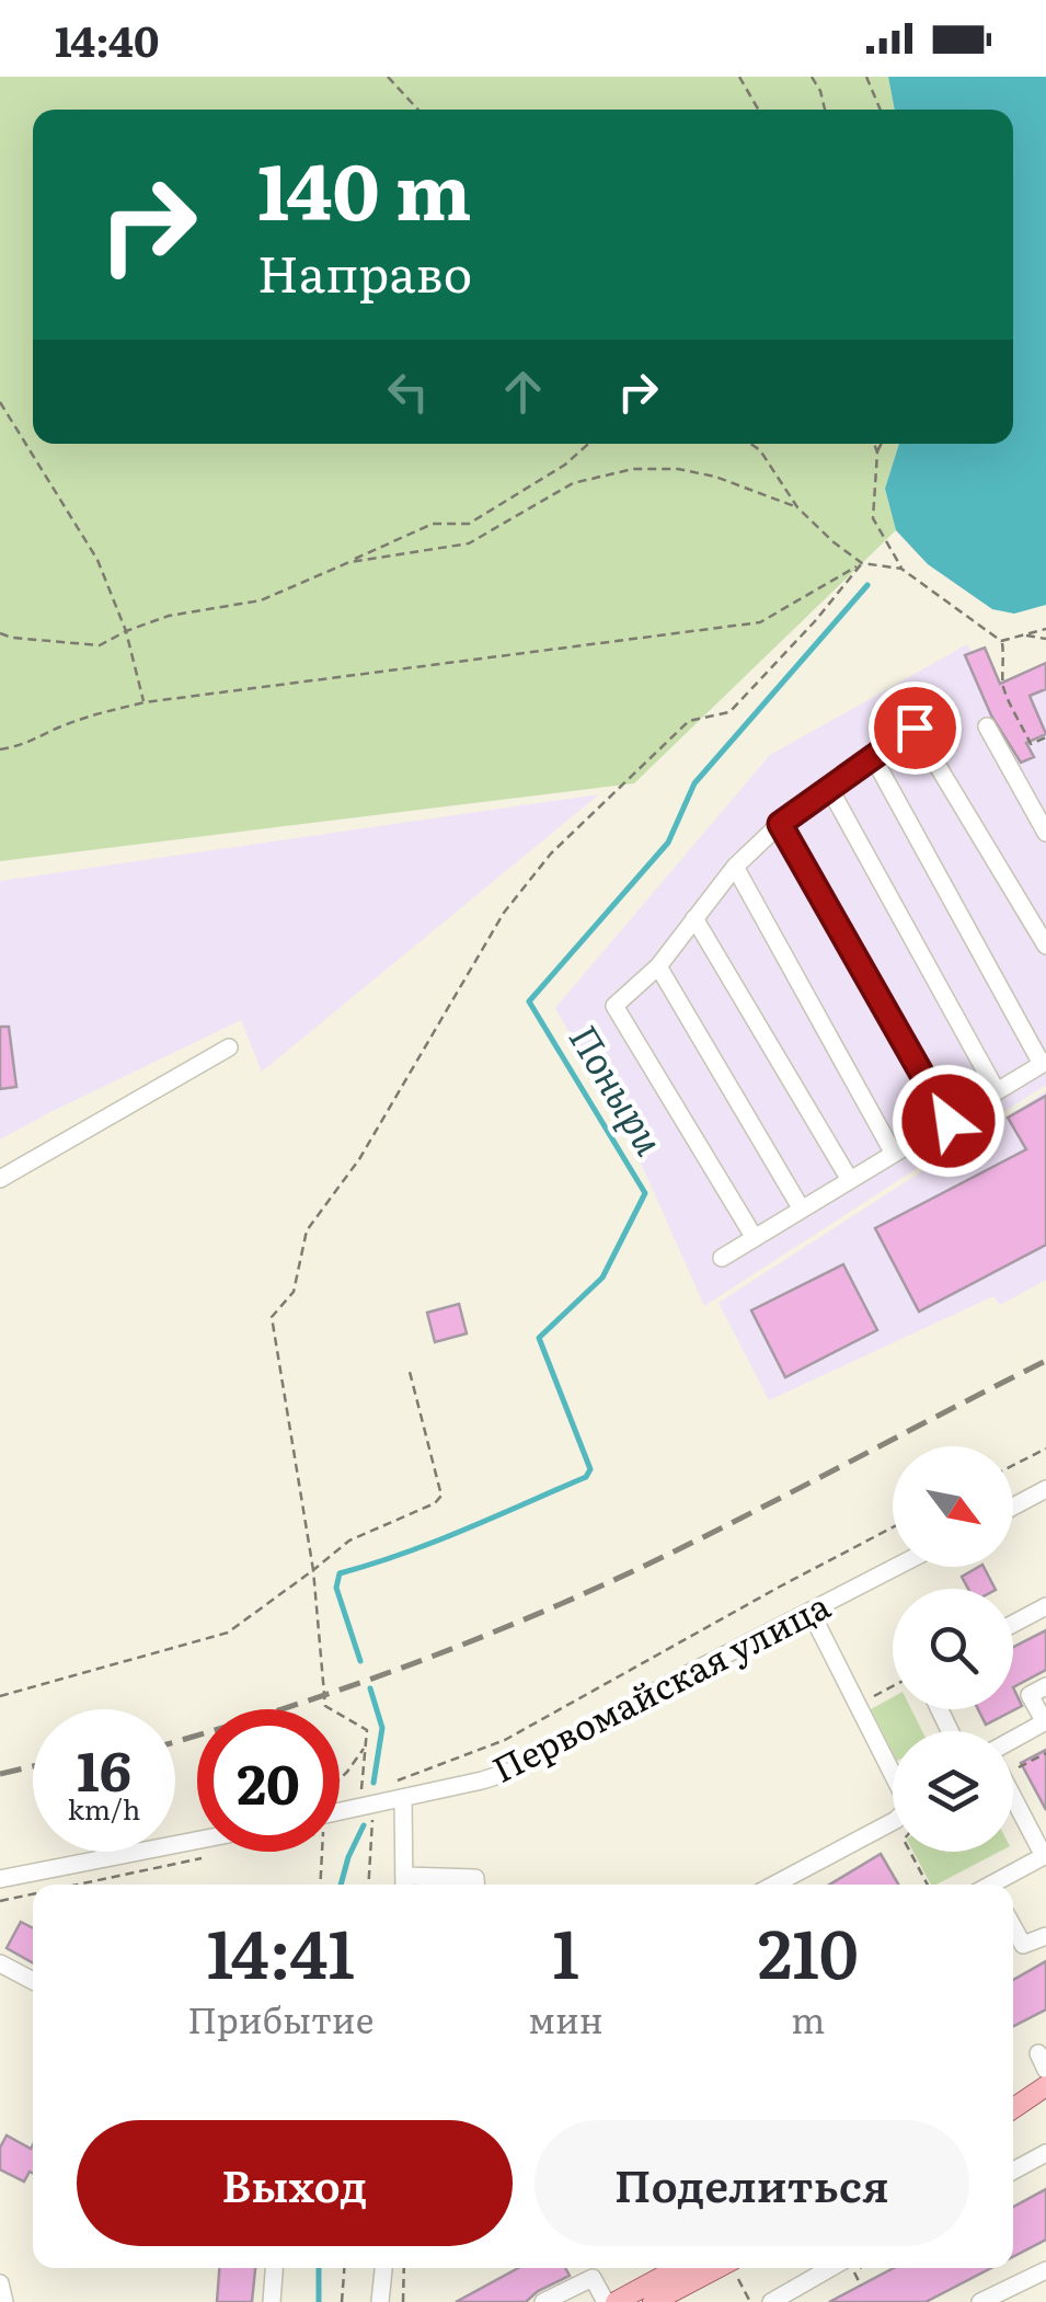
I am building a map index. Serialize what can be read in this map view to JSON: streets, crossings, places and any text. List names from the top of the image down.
{
  "streets": {
    "street": ["Первомайская улица"]
  },
  "water": ["Поныри"],
  "north": "bottom right",
  "page": {
    "status": "14:40",
    "turn": ["140 m", "Направо"],
    "speed": "16 km/h",
    "limit": "20",
    "eta": [
      "14:41",
      "Прибытие",
      "1",
      "мин",
      "210",
      "m"
    ],
    "buttons": ["Выход", "Поделиться"]
  }
}
